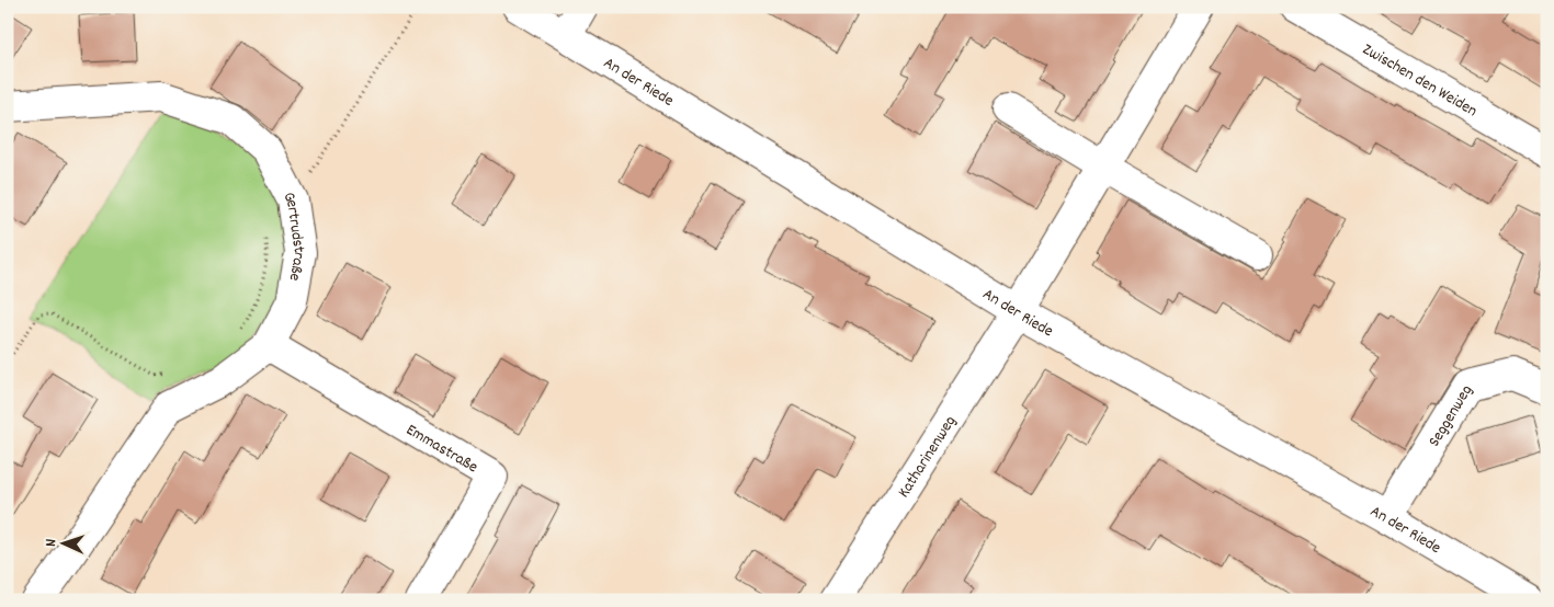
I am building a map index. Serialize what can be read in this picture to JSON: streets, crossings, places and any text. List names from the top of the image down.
{
  "streets": {
    "street": [
      "An der Riede",
      "Zwischen den Weiden",
      "Gertrudstraße",
      "Seggenweg",
      "Emmastraße",
      "Katharinenweg"
    ]
  },
  "crossings": [
    ["An der Riede", "Seggenweg"],
    ["An der Riede", "Katharinenweg"],
    ["Gertrudstraße", "Emmastraße"]
  ],
  "north": "left"
}
